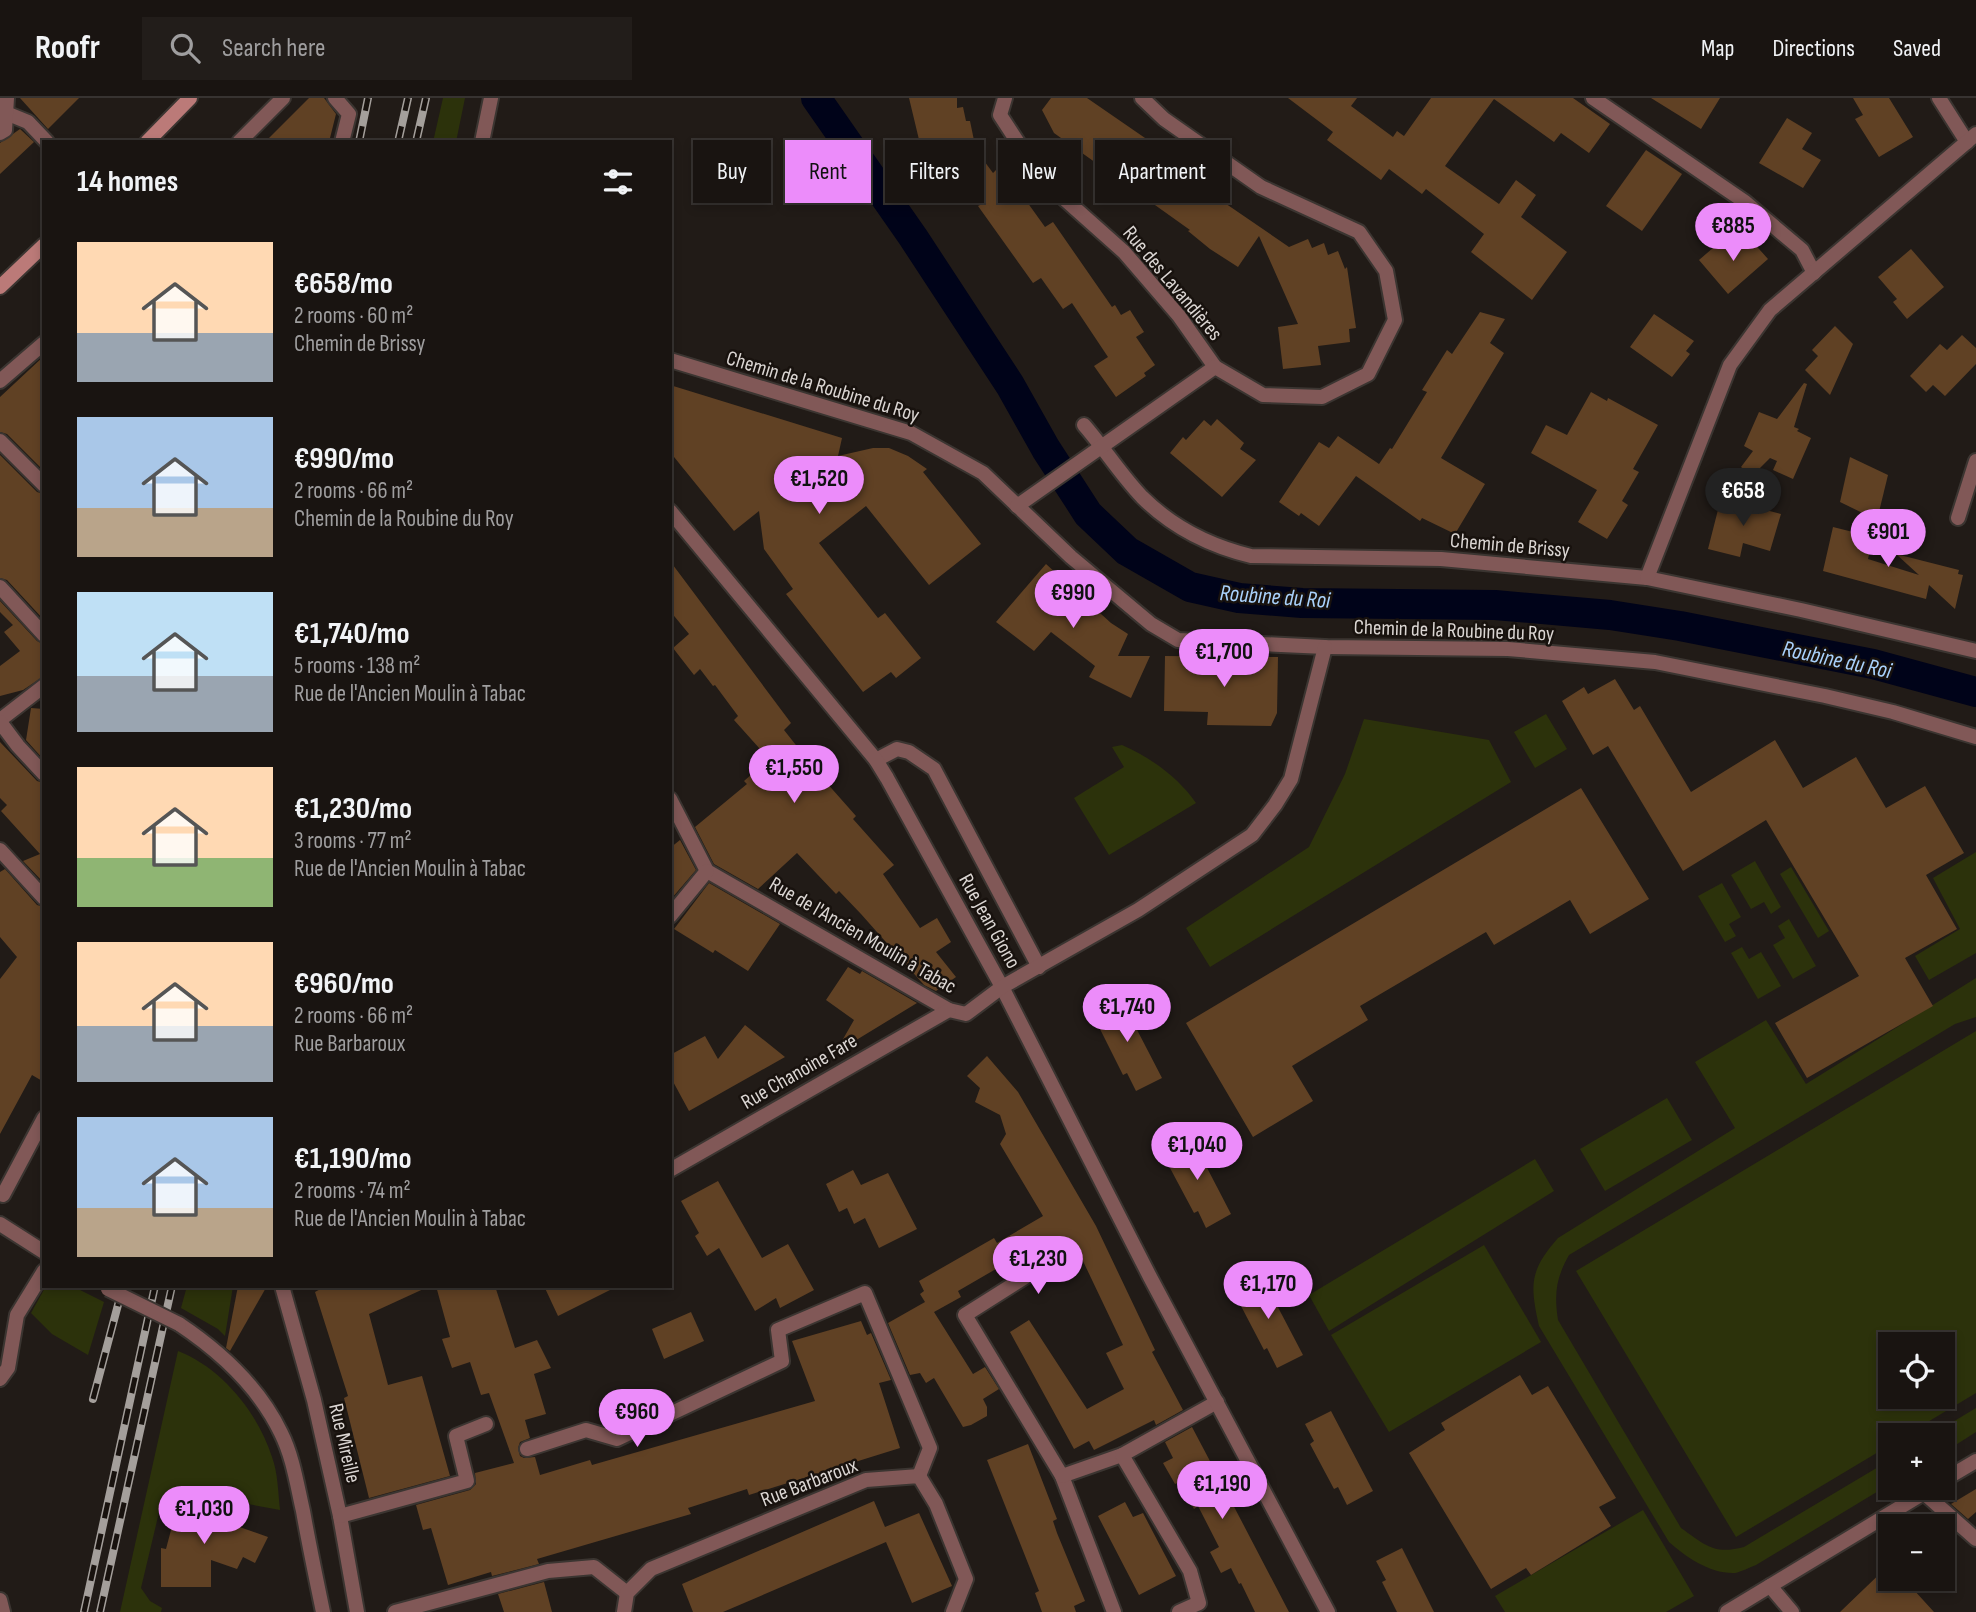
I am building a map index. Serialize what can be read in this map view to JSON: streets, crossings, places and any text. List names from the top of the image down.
{
  "streets": {
    "street": [
      "Rue des Lavandières",
      "Chemin de la Roubine du Roy",
      "Chemin de Brissy",
      "Rue Jean Giono",
      "Rue de l'Ancien Moulin à Tabac",
      "Rue Chanoine Fare",
      "Rue Mireille",
      "Rue Barbaroux"
    ]
  },
  "crossings": [
    ["Rue des Lavandières", "Chemin de la Roubine du Roy"],
    ["Rue des Lavandières", "Chemin de Brissy"],
    ["Chemin de la Roubine du Roy", "Rue Jean Giono"],
    ["Rue Jean Giono", "Rue de l'Ancien Moulin à Tabac"],
    ["Rue de l'Ancien Moulin à Tabac", "Rue Chanoine Fare"]
  ],
  "water": ["Roubine du Roi"],
  "page": {
    "header": "Roofr",
    "search": "Search here",
    "nav": ["Map", "Directions", "Saved"],
    "chip": [
      "Buy",
      "Rent",
      "Filters",
      "New",
      "Apartment"
    ],
    "heading": "14 homes",
    "price": [
      "€885",
      "€1,520",
      "€658",
      "€901",
      "€990",
      "€1,700",
      "€1,550",
      "€1,740",
      "€1,040",
      "€1,230",
      "€1,170",
      "€960",
      "€1,190",
      "€1,030"
    ],
    "list": [
      {
        "name": "€658/mo",
        "note": "2 rooms · 60 m² · Chemin de Brissy"
      },
      {
        "name": "€990/mo",
        "note": "2 rooms · 66 m² · Chemin de la Roubine du Roy"
      },
      {
        "name": "€1,740/mo",
        "note": "5 rooms · 138 m² · Rue de l'Ancien Moulin à Tabac"
      },
      {
        "name": "€1,230/mo",
        "note": "3 rooms · 77 m² · Rue de l'Ancien Moulin à Tabac"
      },
      {
        "name": "€960/mo",
        "note": "2 rooms · 66 m² · Rue Barbaroux"
      },
      {
        "name": "€1,190/mo",
        "note": "2 rooms · 74 m² · Rue de l'Ancien Moulin à Tabac"
      }
    ],
    "map_buttons": ["+", "−"]
  }
}
